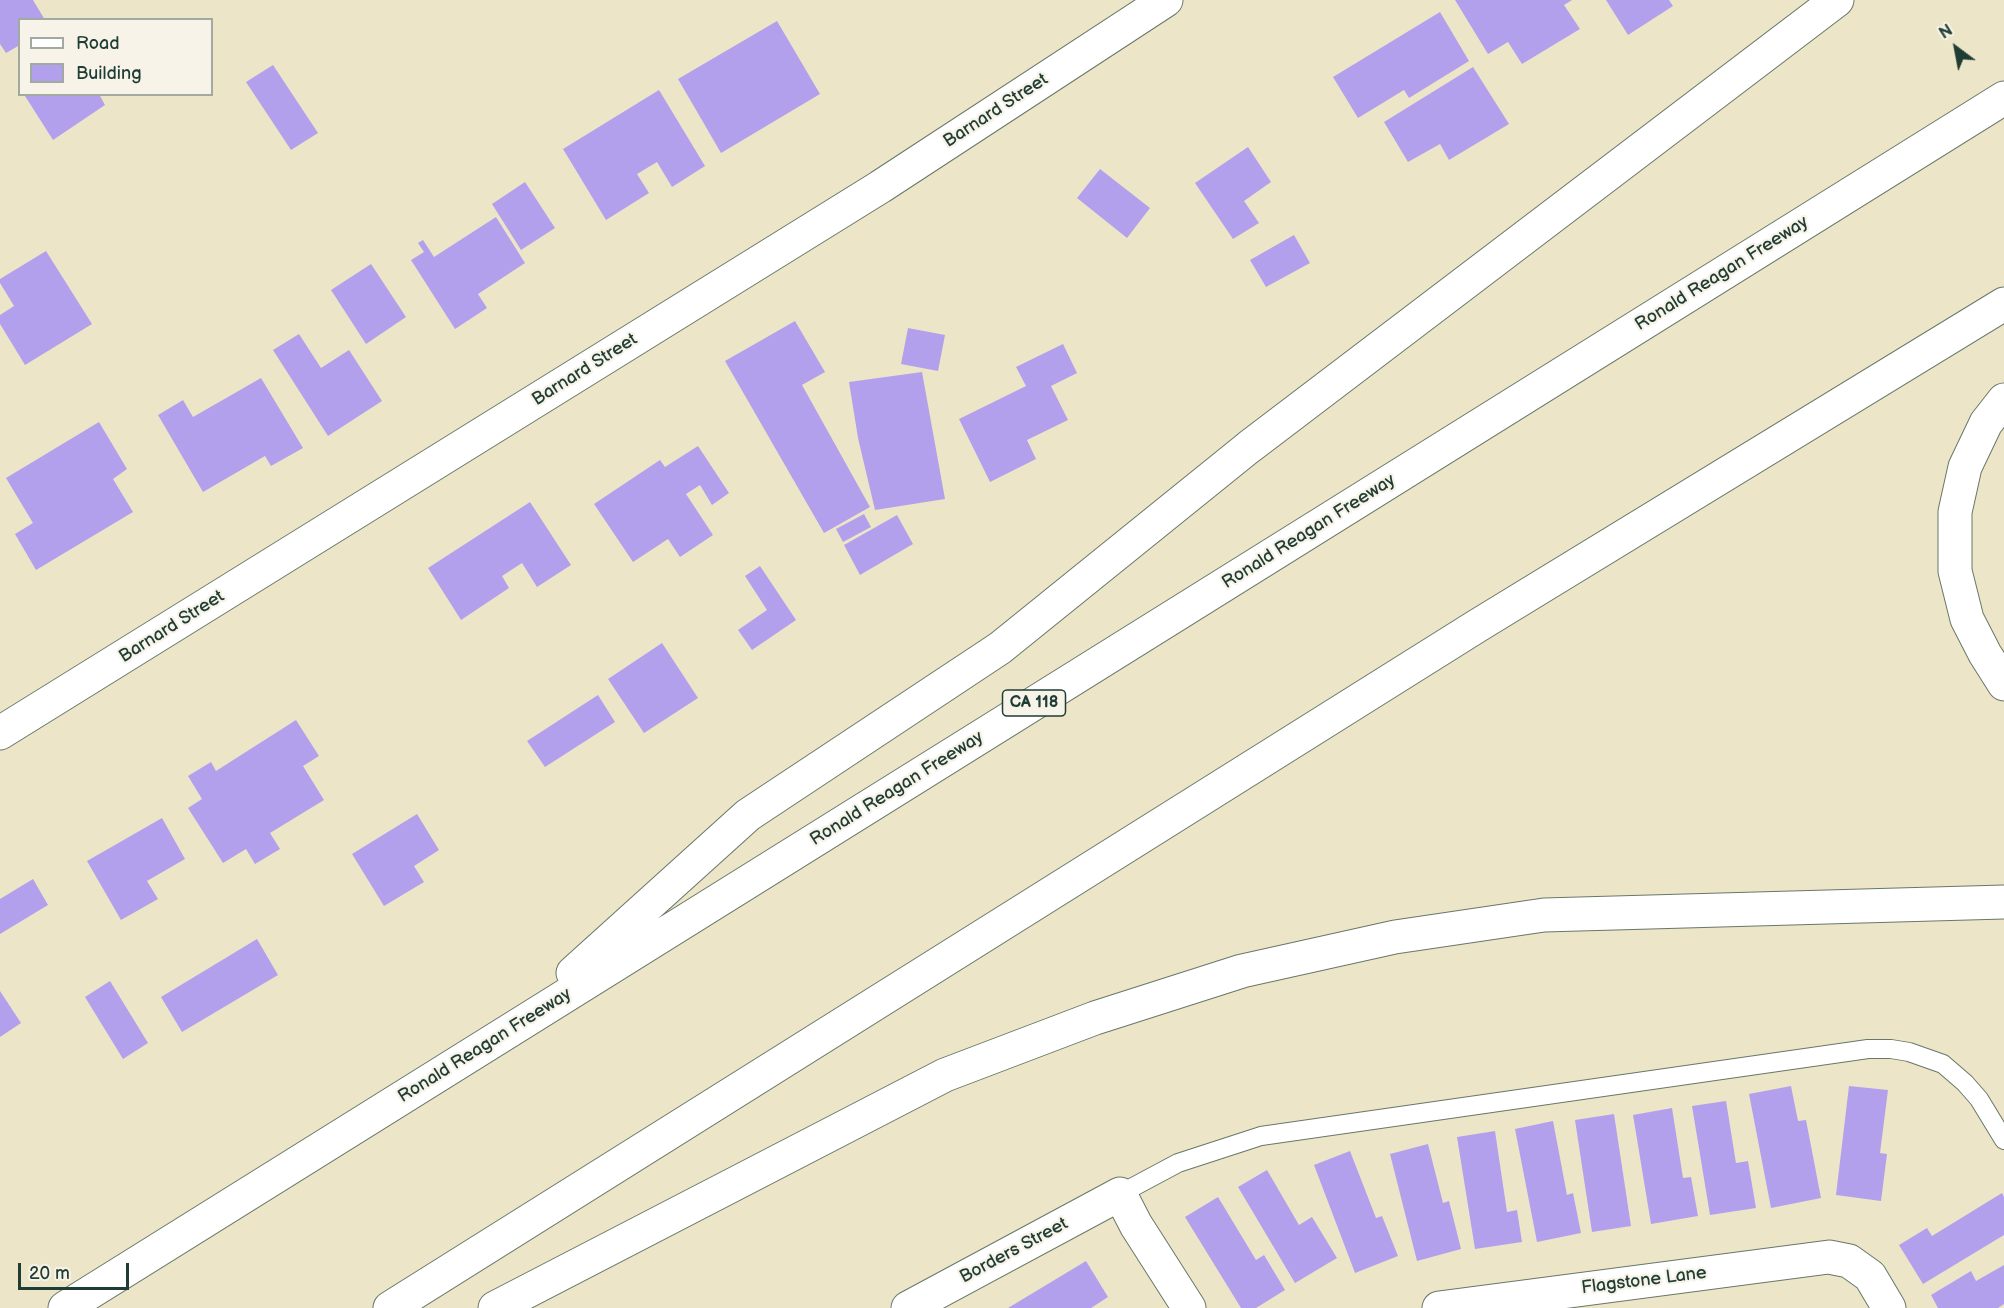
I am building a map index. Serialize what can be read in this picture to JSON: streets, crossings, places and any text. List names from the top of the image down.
{
  "streets": {
    "main road": [
      "Barnard Street",
      "Ronald Reagan Freeway",
      "CA 118",
      "Borders Street",
      "Flagstone Lane"
    ]
  },
  "legend": ["Road", "Building"],
  "scale_bar": "20 m",
  "north": "top left"
}
